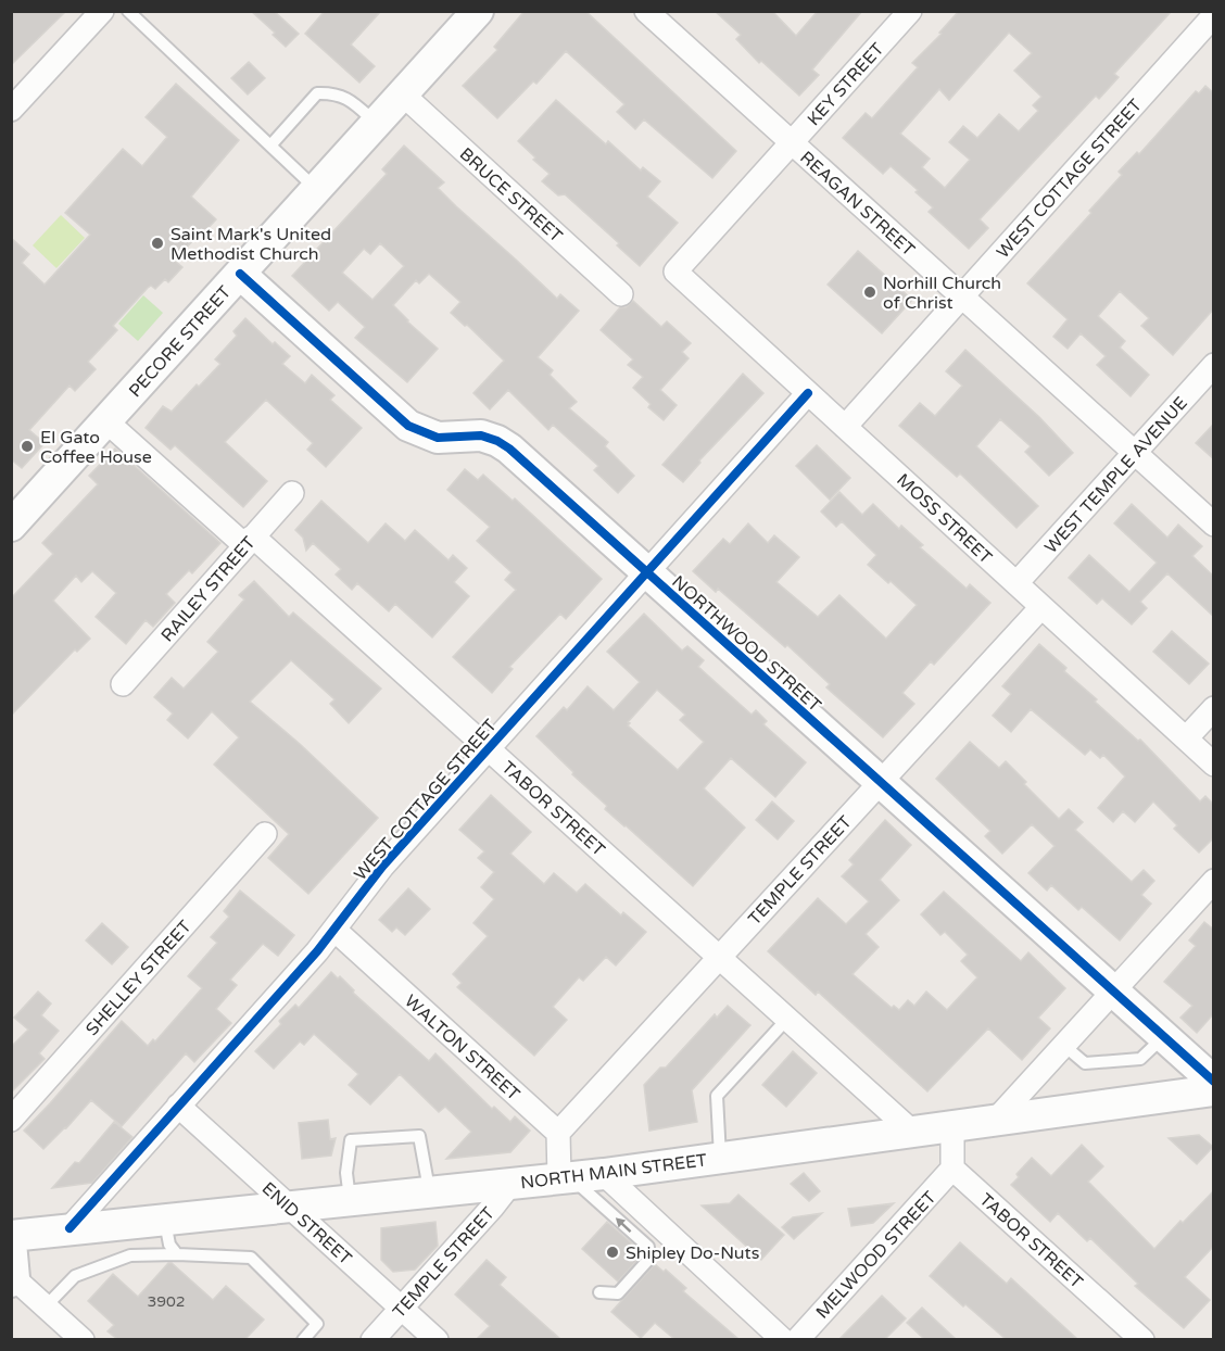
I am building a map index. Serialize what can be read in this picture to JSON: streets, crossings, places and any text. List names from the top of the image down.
{
  "streets": {
    "street": [
      "KEY STREET",
      "WEST COTTAGE STREET",
      "BRUCE STREET",
      "REAGAN STREET",
      "PECORE STREET",
      "WEST TEMPLE AVENUE",
      "MOSS STREET",
      "RAILEY STREET",
      "NORTHWOOD STREET",
      "TABOR STREET",
      "TEMPLE STREET",
      "SHELLEY STREET",
      "WALTON STREET",
      "NORTH MAIN STREET",
      "ENID STREET",
      "MELWOOD STREET"
    ]
  },
  "crossings": [
    ["KEY STREET", "REAGAN STREET"],
    ["KEY STREET", "MOSS STREET"],
    ["WEST COTTAGE STREET", "REAGAN STREET"],
    ["WEST COTTAGE STREET", "MOSS STREET"],
    ["WEST COTTAGE STREET", "NORTHWOOD STREET"],
    ["WEST COTTAGE STREET", "TABOR STREET"],
    ["WEST COTTAGE STREET", "WALTON STREET"],
    ["WEST COTTAGE STREET", "NORTH MAIN STREET"],
    ["WEST COTTAGE STREET", "ENID STREET"],
    ["BRUCE STREET", "PECORE STREET"],
    ["REAGAN STREET", "WEST TEMPLE AVENUE"],
    ["PECORE STREET", "NORTHWOOD STREET"],
    ["PECORE STREET", "TABOR STREET"],
    ["WEST TEMPLE AVENUE", "MOSS STREET"],
    ["MOSS STREET", "TEMPLE STREET"],
    ["RAILEY STREET", "TABOR STREET"],
    ["NORTHWOOD STREET", "TEMPLE STREET"],
    ["TABOR STREET", "TEMPLE STREET"],
    ["TABOR STREET", "NORTH MAIN STREET"],
    ["TABOR STREET", "MELWOOD STREET"],
    ["TEMPLE STREET", "WALTON STREET"],
    ["TEMPLE STREET", "NORTH MAIN STREET"],
    ["TEMPLE STREET", "ENID STREET"],
    ["NORTH MAIN STREET", "ENID STREET"]
  ],
  "places": [
    "Saint Mark's United Methodist Church",
    "Norhill Church of Christ",
    "El Gato Coffee House",
    "Shipley Do-Nuts"
  ],
  "house_numbers": ["3902"]
}
